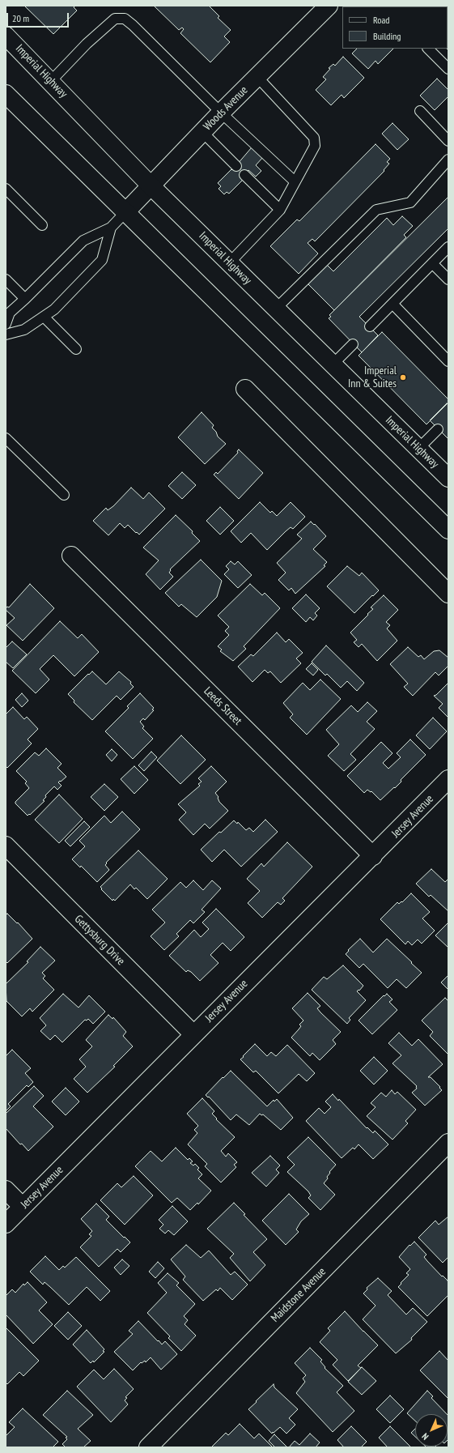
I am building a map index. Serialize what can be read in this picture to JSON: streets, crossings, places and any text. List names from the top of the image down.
{
  "streets": {
    "street": [
      "Imperial Highway",
      "Woods Avenue",
      "Leeds Street",
      "Jersey Avenue",
      "Gettysburg Drive",
      "Maidstone Avenue"
    ]
  },
  "crossings": [
    ["Imperial Highway", "Woods Avenue"],
    ["Leeds Street", "Jersey Avenue"],
    ["Jersey Avenue", "Gettysburg Drive"]
  ],
  "places": ["Imperial Inn & Suites"],
  "legend": ["Road", "Building"],
  "scale_bar": "20 m",
  "north": "bottom left"
}
